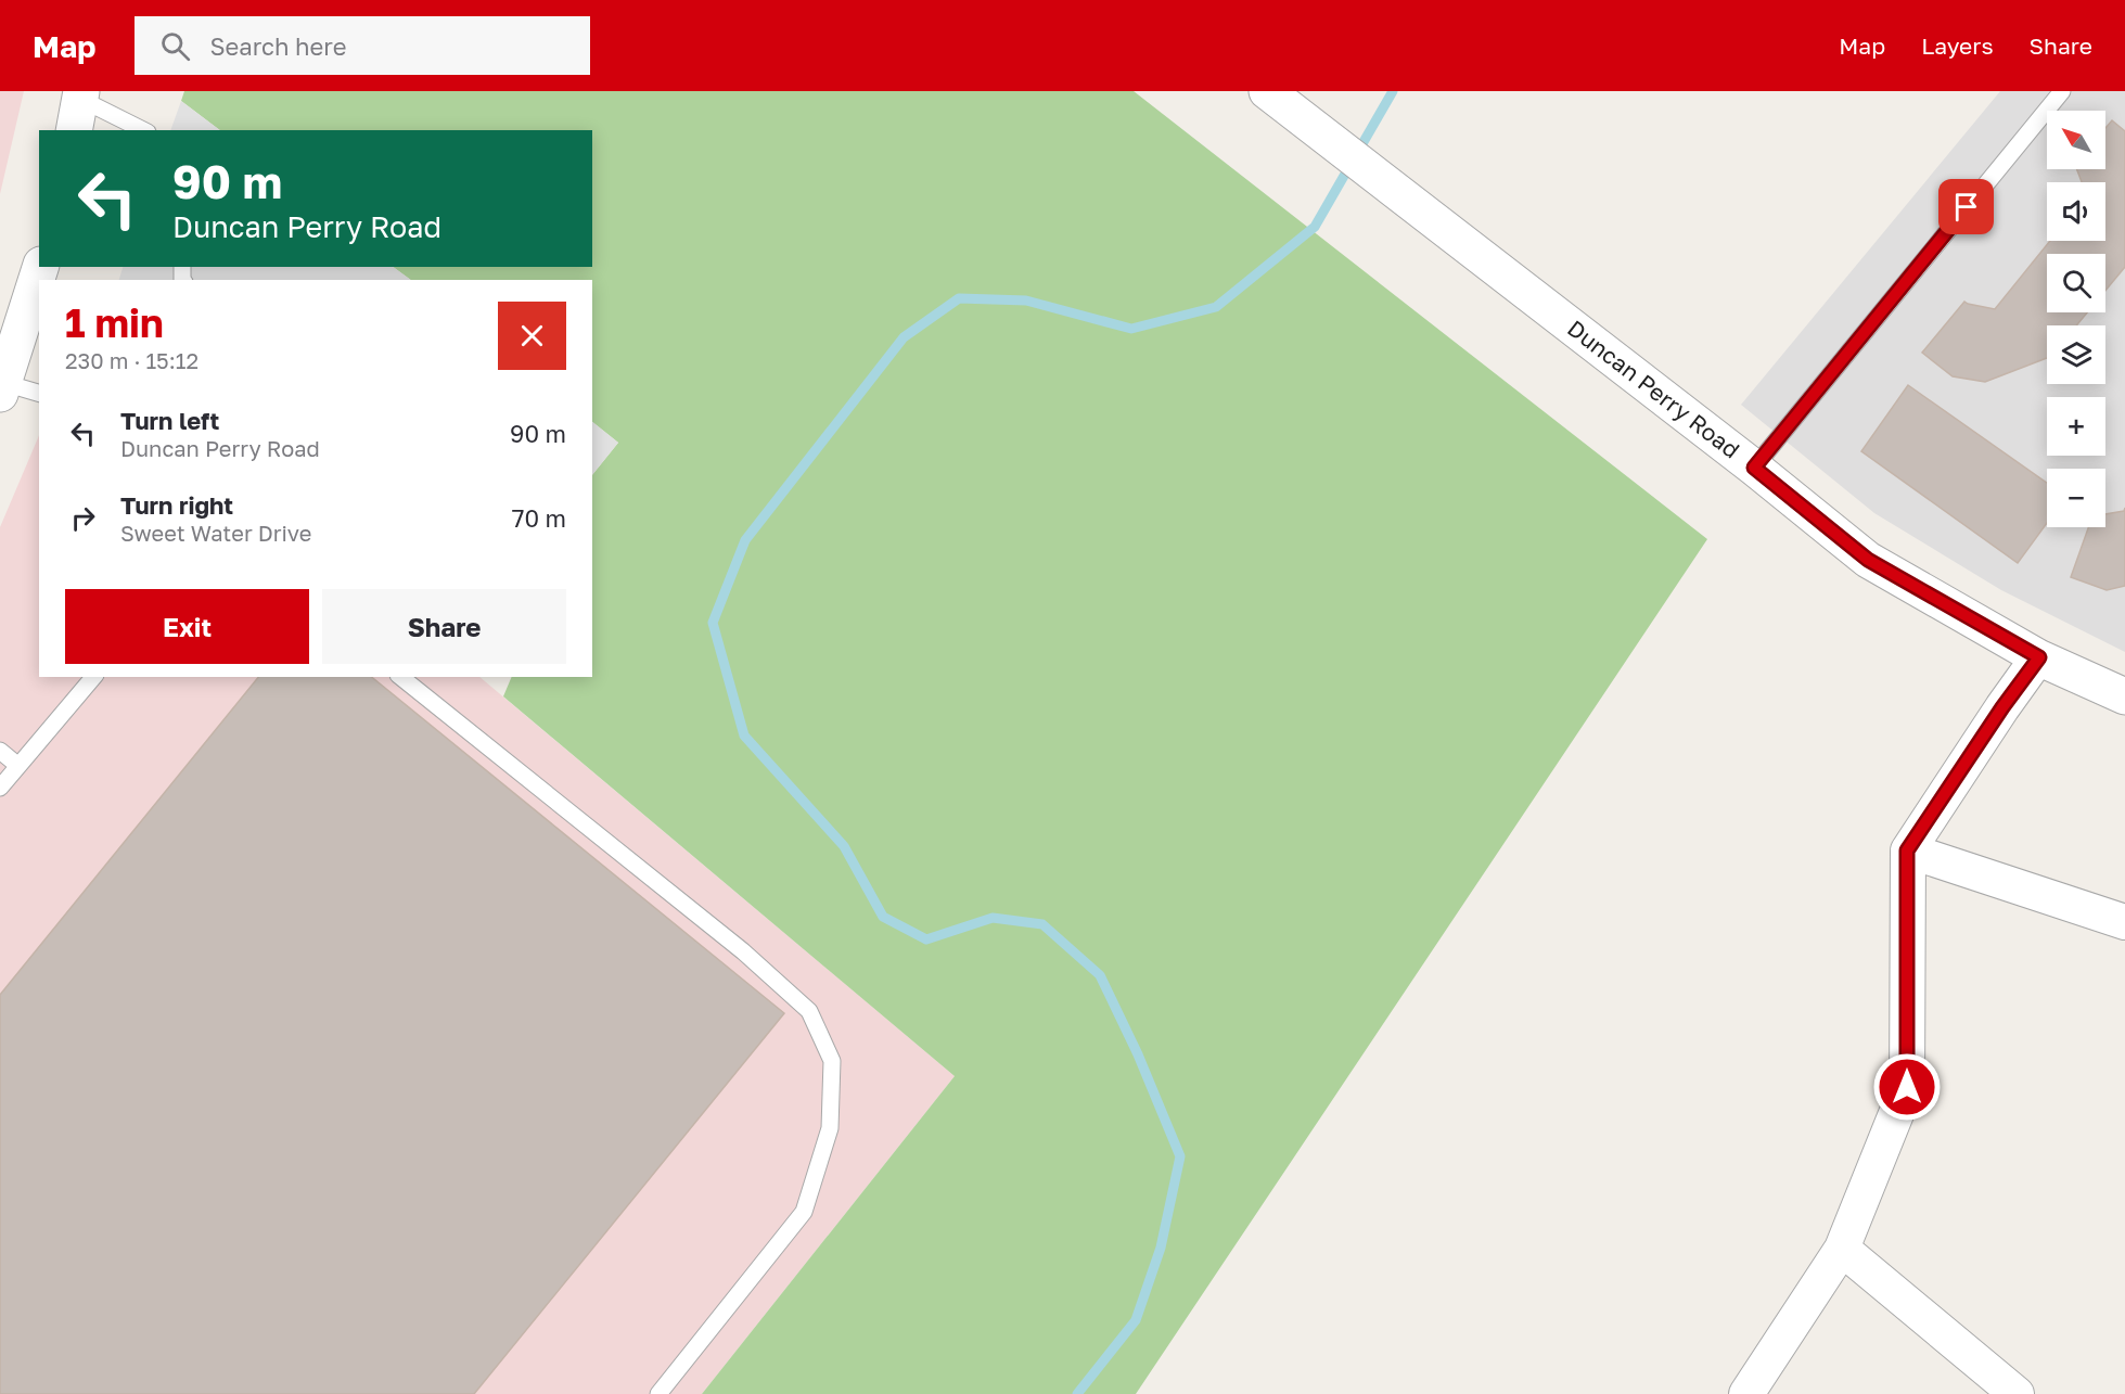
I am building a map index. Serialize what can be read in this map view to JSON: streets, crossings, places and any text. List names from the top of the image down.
{
  "streets": {
    "street": ["Duncan Perry Road"]
  },
  "north": "top left",
  "page": {
    "header": "Map",
    "search": "Search here",
    "nav": ["Map", "Layers", "Share"],
    "map_buttons": ["+", "−"],
    "turn": ["90 m", "Duncan Perry Road"],
    "heading": ["1 min", "230 m · 15:12"],
    "list": [
      {
        "name": "Turn left",
        "note": "Duncan Perry Road",
        "value": "90 m"
      },
      {
        "name": "Turn right",
        "note": "Sweet Water Drive",
        "value": "70 m"
      }
    ],
    "buttons": ["Exit", "Share"]
  }
}
